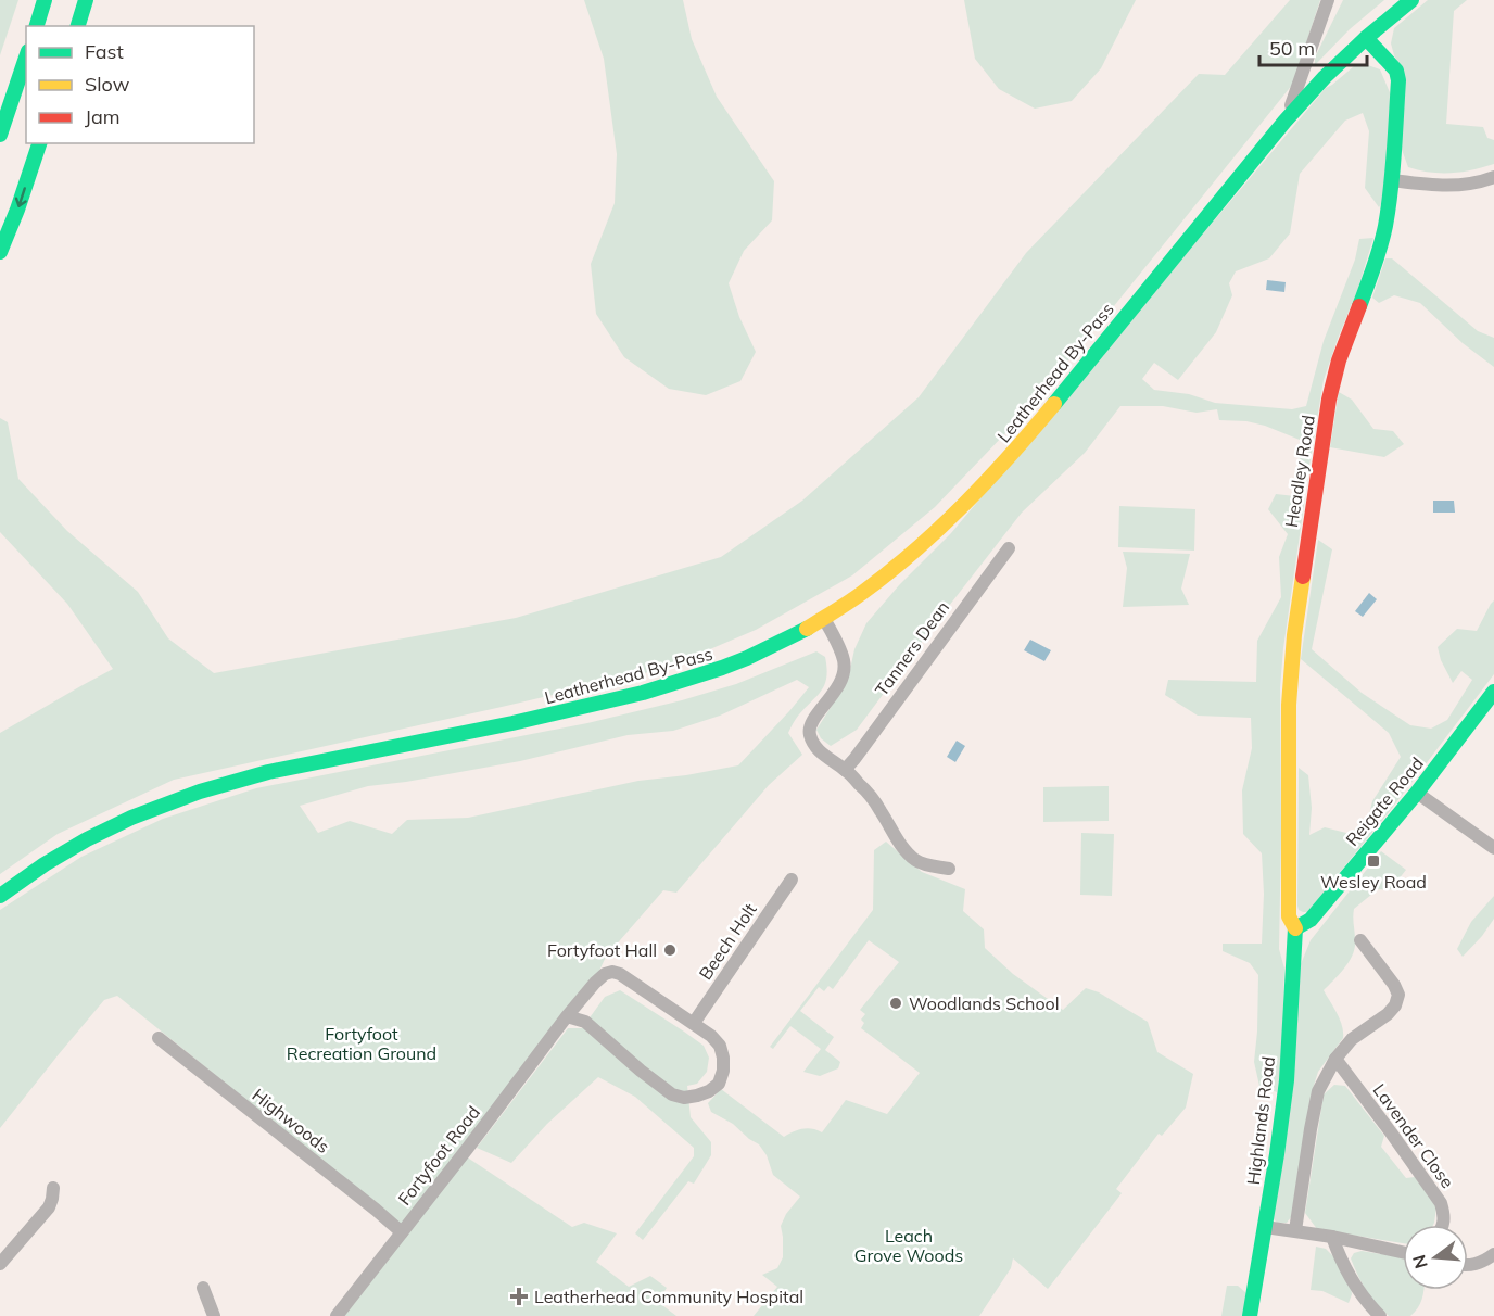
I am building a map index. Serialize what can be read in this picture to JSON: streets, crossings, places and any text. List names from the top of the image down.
{
  "streets": {
    "main road": [
      "Leatherhead By-Pass",
      "Headley Road",
      "Reigate Road",
      "Highlands Road"
    ],
    "street": [
      "Tanners Dean",
      "Beech Holt",
      "Highwoods",
      "Lavender Close",
      "Fortyfoot Road"
    ]
  },
  "crossings": [
    ["Leatherhead By-Pass", "Headley Road"],
    ["Headley Road", "Reigate Road"],
    ["Headley Road", "Highlands Road"],
    ["Reigate Road", "Highlands Road"],
    ["Beech Holt", "Fortyfoot Road"],
    ["Highwoods", "Fortyfoot Road"]
  ],
  "parks": ["Fortyfoot Recreation Ground", "Leach Grove Woods"],
  "places": {
    "transit": ["Wesley Road"],
    "other": ["Fortyfoot Hall", "Woodlands School"],
    "health": ["Leatherhead Community Hospital"]
  },
  "legend": ["Fast", "Slow", "Jam"],
  "scale_bar": "50 m",
  "north": "left"
}
